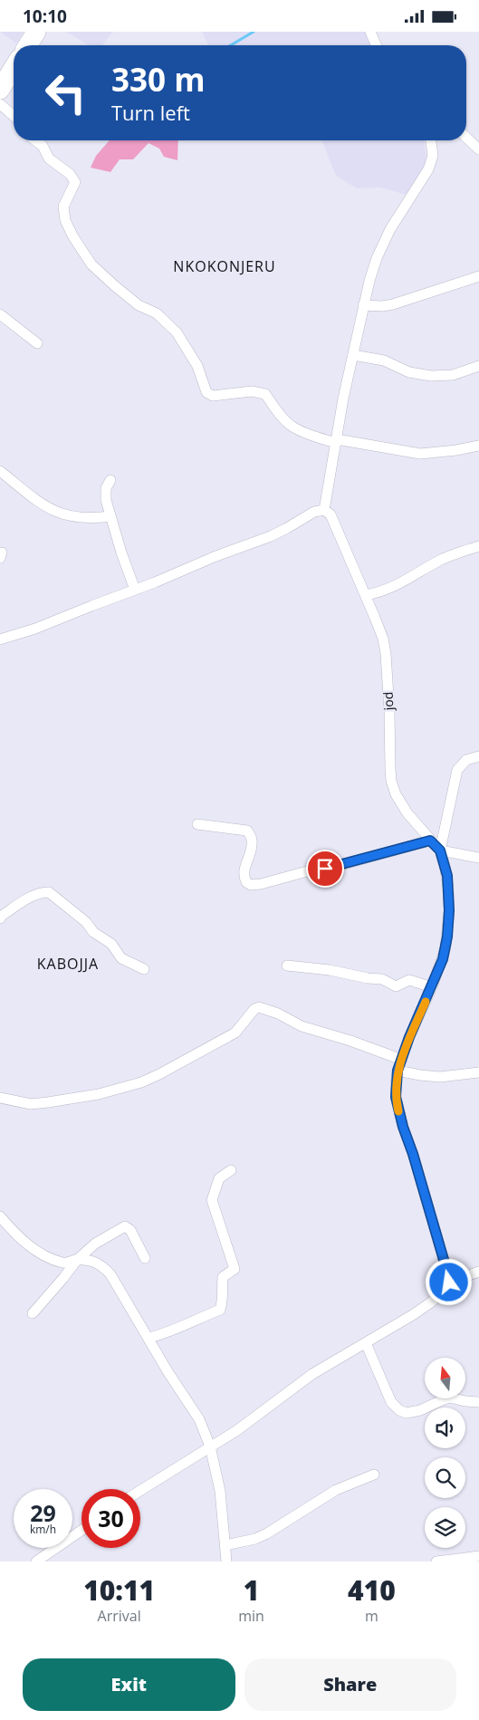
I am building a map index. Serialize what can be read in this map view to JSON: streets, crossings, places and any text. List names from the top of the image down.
{
  "streets": {
    "street": ["jod"]
  },
  "districts": ["NKOKONJERU", "KABOJJA"],
  "north": "top",
  "page": {
    "status": "10:10",
    "turn": ["330 m", "Turn left"],
    "speed": "29 km/h",
    "limit": "30",
    "eta": [
      "10:11",
      "Arrival",
      "1",
      "min",
      "410",
      "m"
    ],
    "buttons": ["Exit", "Share"]
  }
}
